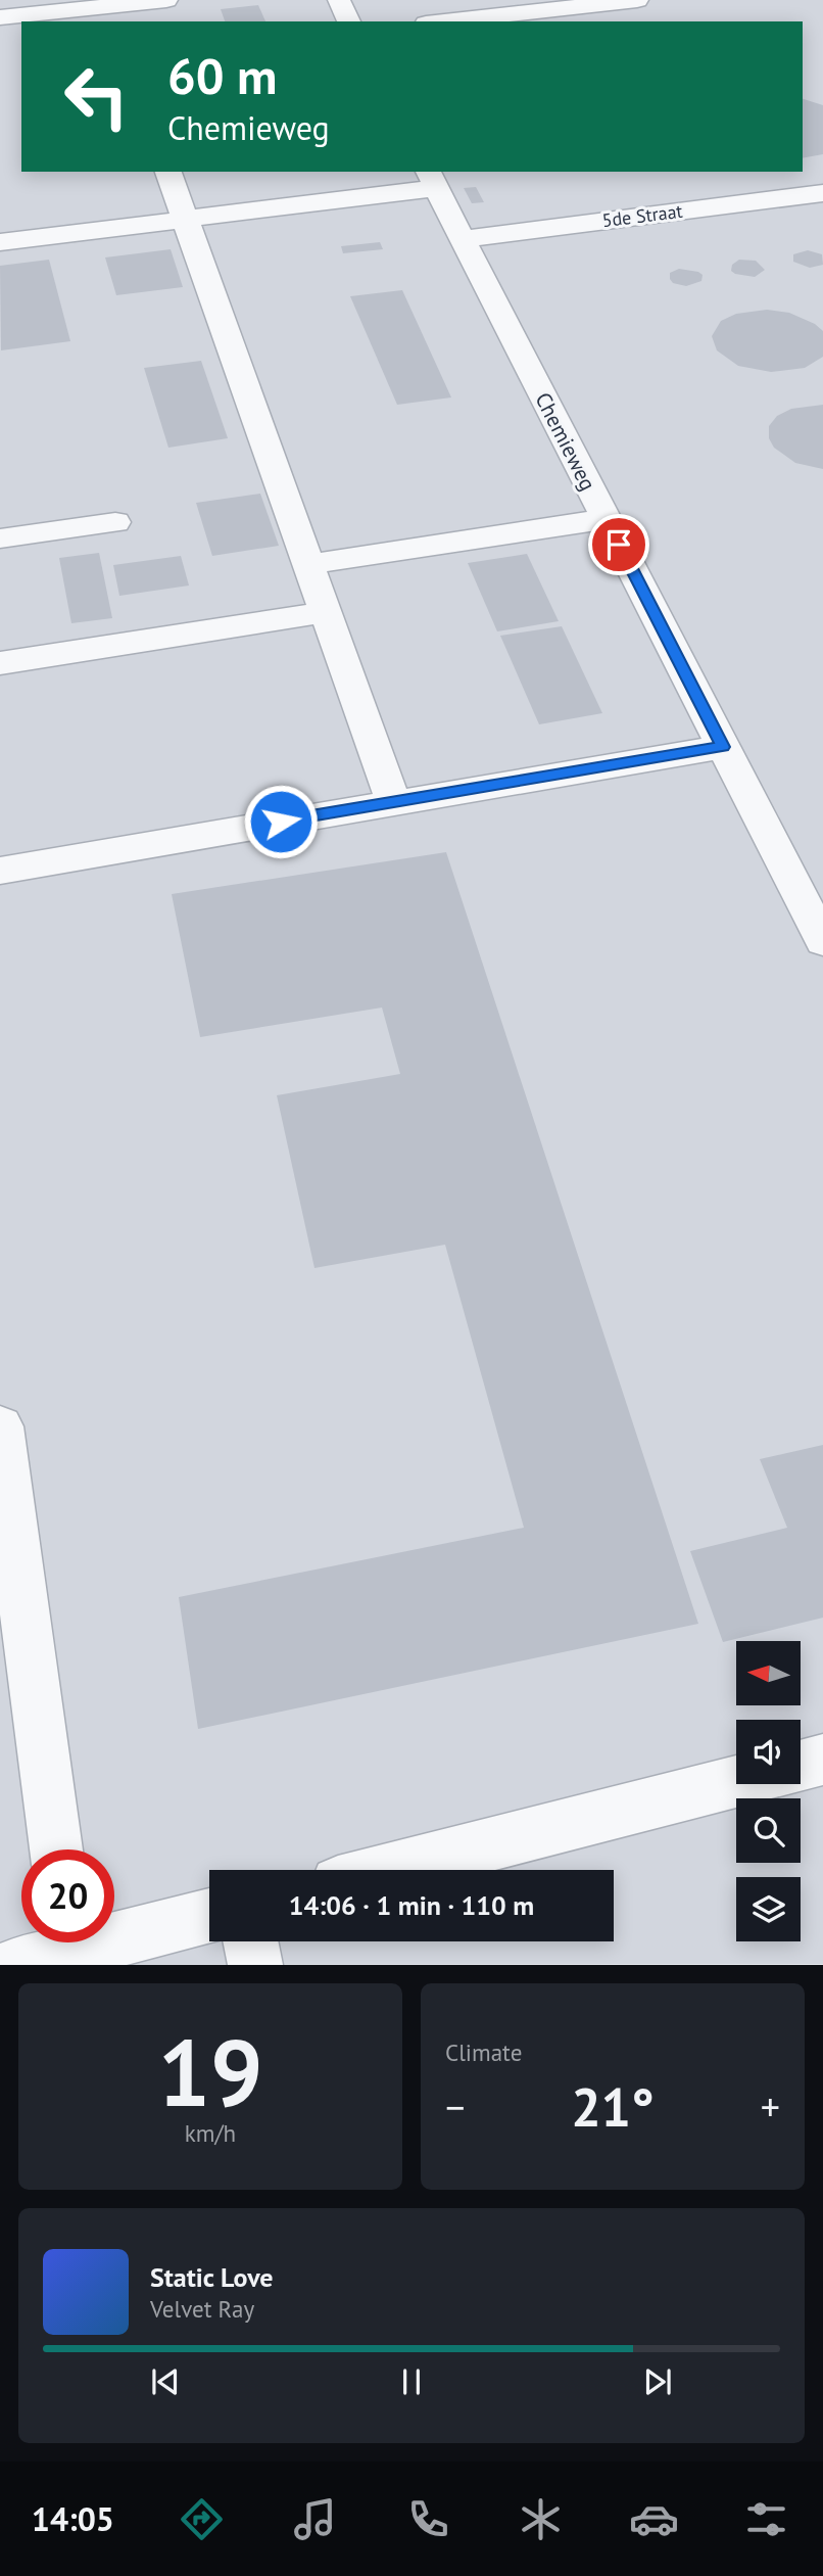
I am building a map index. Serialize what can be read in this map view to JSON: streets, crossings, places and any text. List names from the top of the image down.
{
  "streets": {
    "lane": ["5de Straat", "Chemieweg"]
  },
  "crossings": [
    ["5de Straat", "Chemieweg"]
  ],
  "north": "left",
  "page": {
    "turn": ["60 m", "Chemieweg"],
    "limit": "20",
    "trip": "14:06 · 1 min · 110 m",
    "tile": [
      ["19", "km/h"],
      "Climate"
    ],
    "heat": ["−", "21°", "+"],
    "song": ["Static Love", "Velvet Ray"],
    "tabs": "14:05"
  }
}
